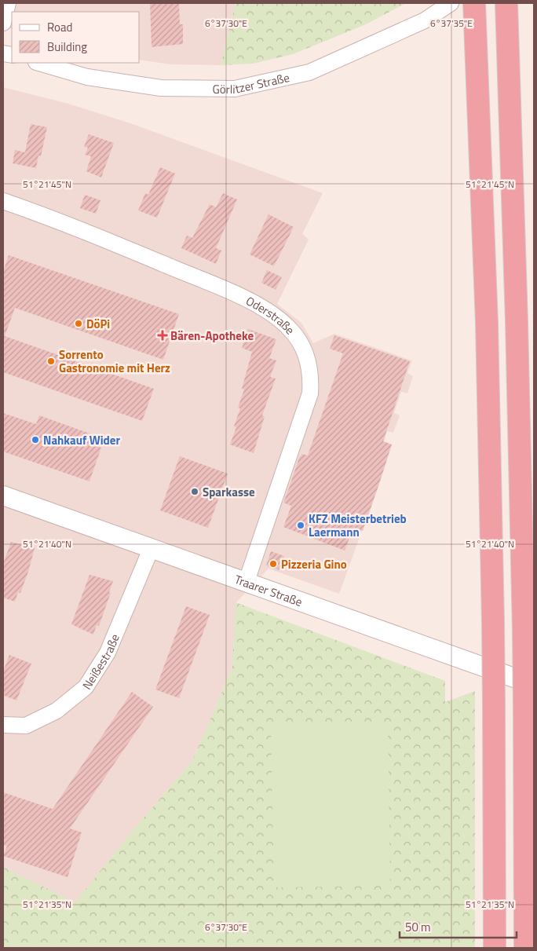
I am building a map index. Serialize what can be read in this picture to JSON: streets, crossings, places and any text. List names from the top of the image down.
{
  "streets": {
    "street": [
      "Görlitzer Straße",
      "Oderstraße",
      "Traarer Straße",
      "Neißestraße"
    ]
  },
  "crossings": [
    ["Oderstraße", "Traarer Straße"],
    ["Traarer Straße", "Neißestraße"]
  ],
  "places": {
    "other": [
      "DöPi",
      "Sorrento Gastronomie mit Herz",
      "Nahkauf Wider",
      "Sparkasse",
      "KFZ Meisterbetrieb Laermann",
      "Pizzeria Gino"
    ],
    "health": ["Bären-Apotheke"]
  },
  "legend": ["Road", "Building"],
  "scale_bar": "50 m",
  "coordinates": [
    "6°37'30\"E",
    "6°37'35\"E",
    "51°21'45\"N",
    "51°21'40\"N",
    "51°21'35\"N"
  ]
}
